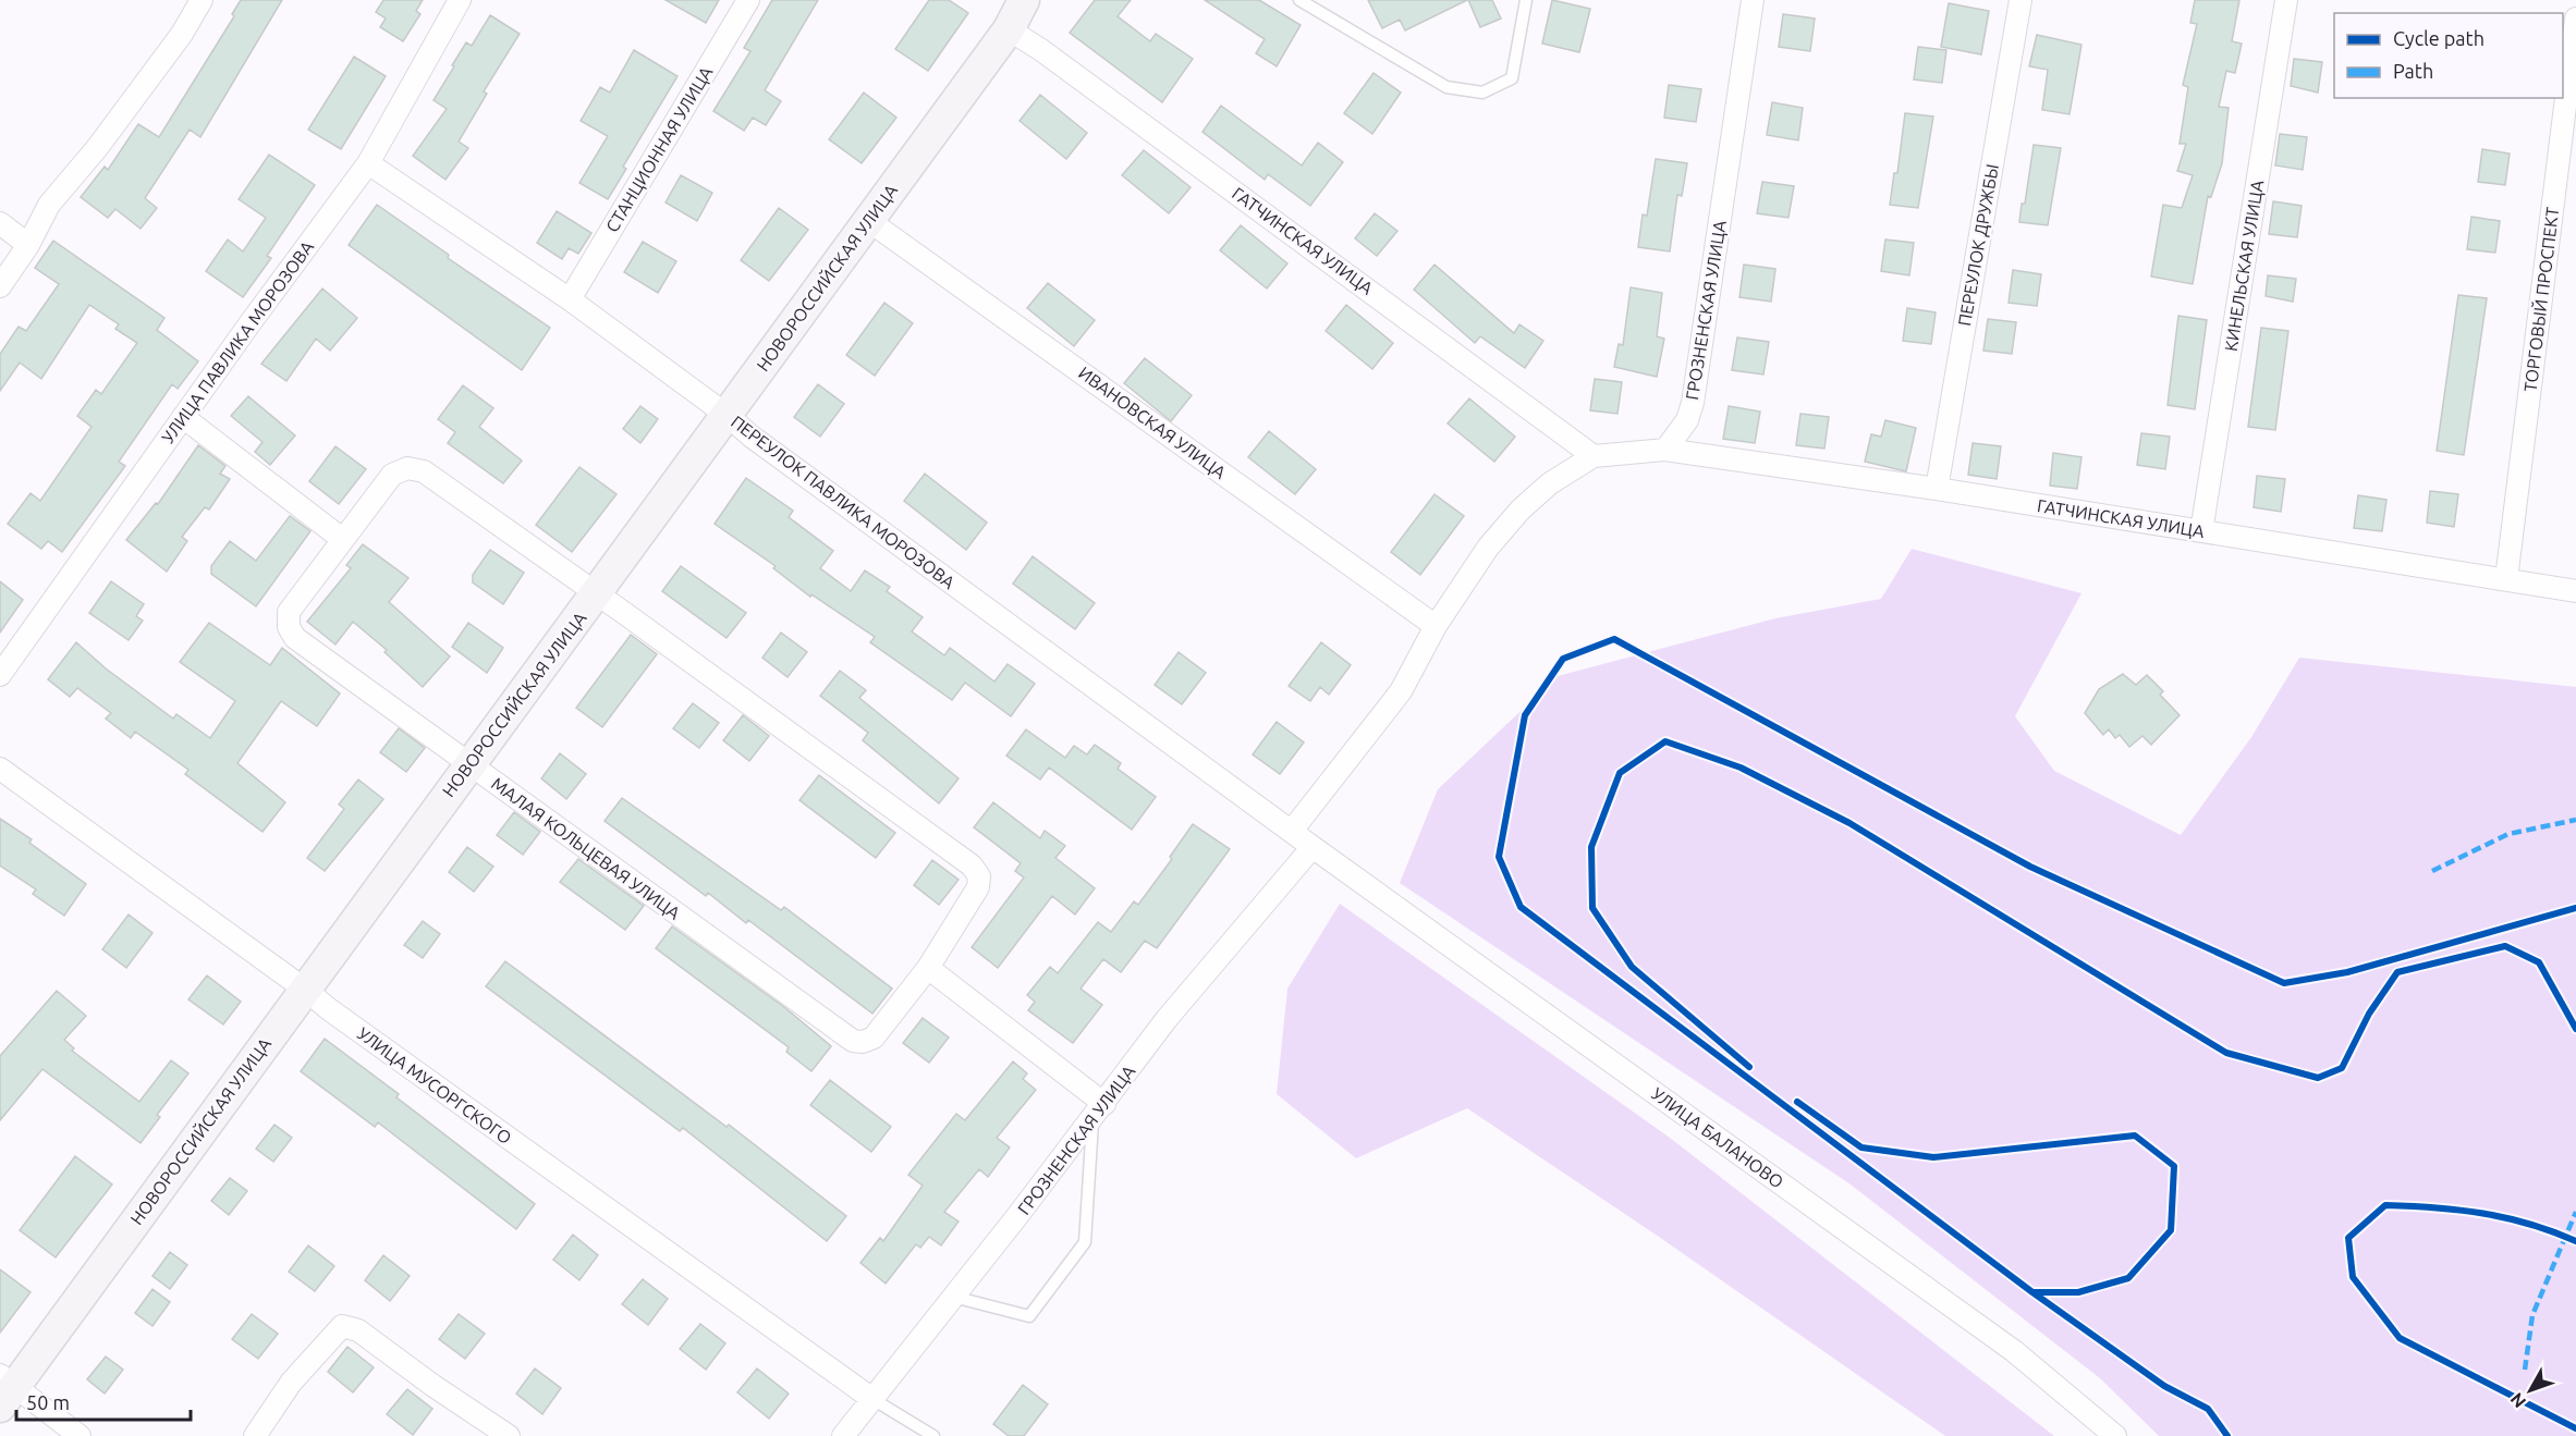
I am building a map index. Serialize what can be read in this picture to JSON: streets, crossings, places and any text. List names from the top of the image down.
{
  "streets": {
    "main road": ["НОВОРОССИЙСКАЯ УЛИЦА"],
    "street": [
      "СТАНЦИОННАЯ УЛИЦА",
      "ГАТЧИНСКАЯ УЛИЦА",
      "ПЕРЕУЛОК ДРУЖБЫ",
      "КИНЕЛЬСКАЯ УЛИЦА",
      "ТОРГОВЫЙ ПРОСПЕКТ",
      "ГРОЗНЕНСКАЯ УЛИЦА",
      "УЛИЦА ПАВЛИКА МОРОЗОВА",
      "ИВАНОВСКАЯ УЛИЦА",
      "ПЕРЕУЛОК ПАВЛИКА МОРОЗОВА",
      "МАЛАЯ КОЛЬЦЕВАЯ УЛИЦА",
      "УЛИЦА МУСОРГСКОГО",
      "УЛИЦА БАЛАНОВО"
    ]
  },
  "crossings": [
    ["СТАНЦИОННАЯ УЛИЦА", "ПЕРЕУЛОК ПАВЛИКА МОРОЗОВА"],
    ["ГАТЧИНСКАЯ УЛИЦА", "ПЕРЕУЛОК ДРУЖБЫ"],
    ["ГАТЧИНСКАЯ УЛИЦА", "КИНЕЛЬСКАЯ УЛИЦА"],
    ["ГАТЧИНСКАЯ УЛИЦА", "НОВОРОССИЙСКАЯ УЛИЦА"],
    ["ГАТЧИНСКАЯ УЛИЦА", "ТОРГОВЫЙ ПРОСПЕКТ"],
    ["ГАТЧИНСКАЯ УЛИЦА", "ГРОЗНЕНСКАЯ УЛИЦА"],
    ["НОВОРОССИЙСКАЯ УЛИЦА", "ИВАНОВСКАЯ УЛИЦА"],
    ["НОВОРОССИЙСКАЯ УЛИЦА", "ПЕРЕУЛОК ПАВЛИКА МОРОЗОВА"],
    ["НОВОРОССИЙСКАЯ УЛИЦА", "МАЛАЯ КОЛЬЦЕВАЯ УЛИЦА"],
    ["НОВОРОССИЙСКАЯ УЛИЦА", "УЛИЦА МУСОРГСКОГО"],
    ["ГРОЗНЕНСКАЯ УЛИЦА", "ПЕРЕУЛОК ПАВЛИКА МОРОЗОВА"],
    ["ГРОЗНЕНСКАЯ УЛИЦА", "УЛИЦА МУСОРГСКОГО"],
    ["ГРОЗНЕНСКАЯ УЛИЦА", "УЛИЦА БАЛАНОВО"],
    ["УЛИЦА ПАВЛИКА МОРОЗОВА", "ПЕРЕУЛОК ПАВЛИКА МОРОЗОВА"],
    ["ПЕРЕУЛОК ПАВЛИКА МОРОЗОВА", "УЛИЦА БАЛАНОВО"]
  ],
  "legend": ["Cycle path", "Path"],
  "scale_bar": "50 m",
  "north": "bottom left"
}
